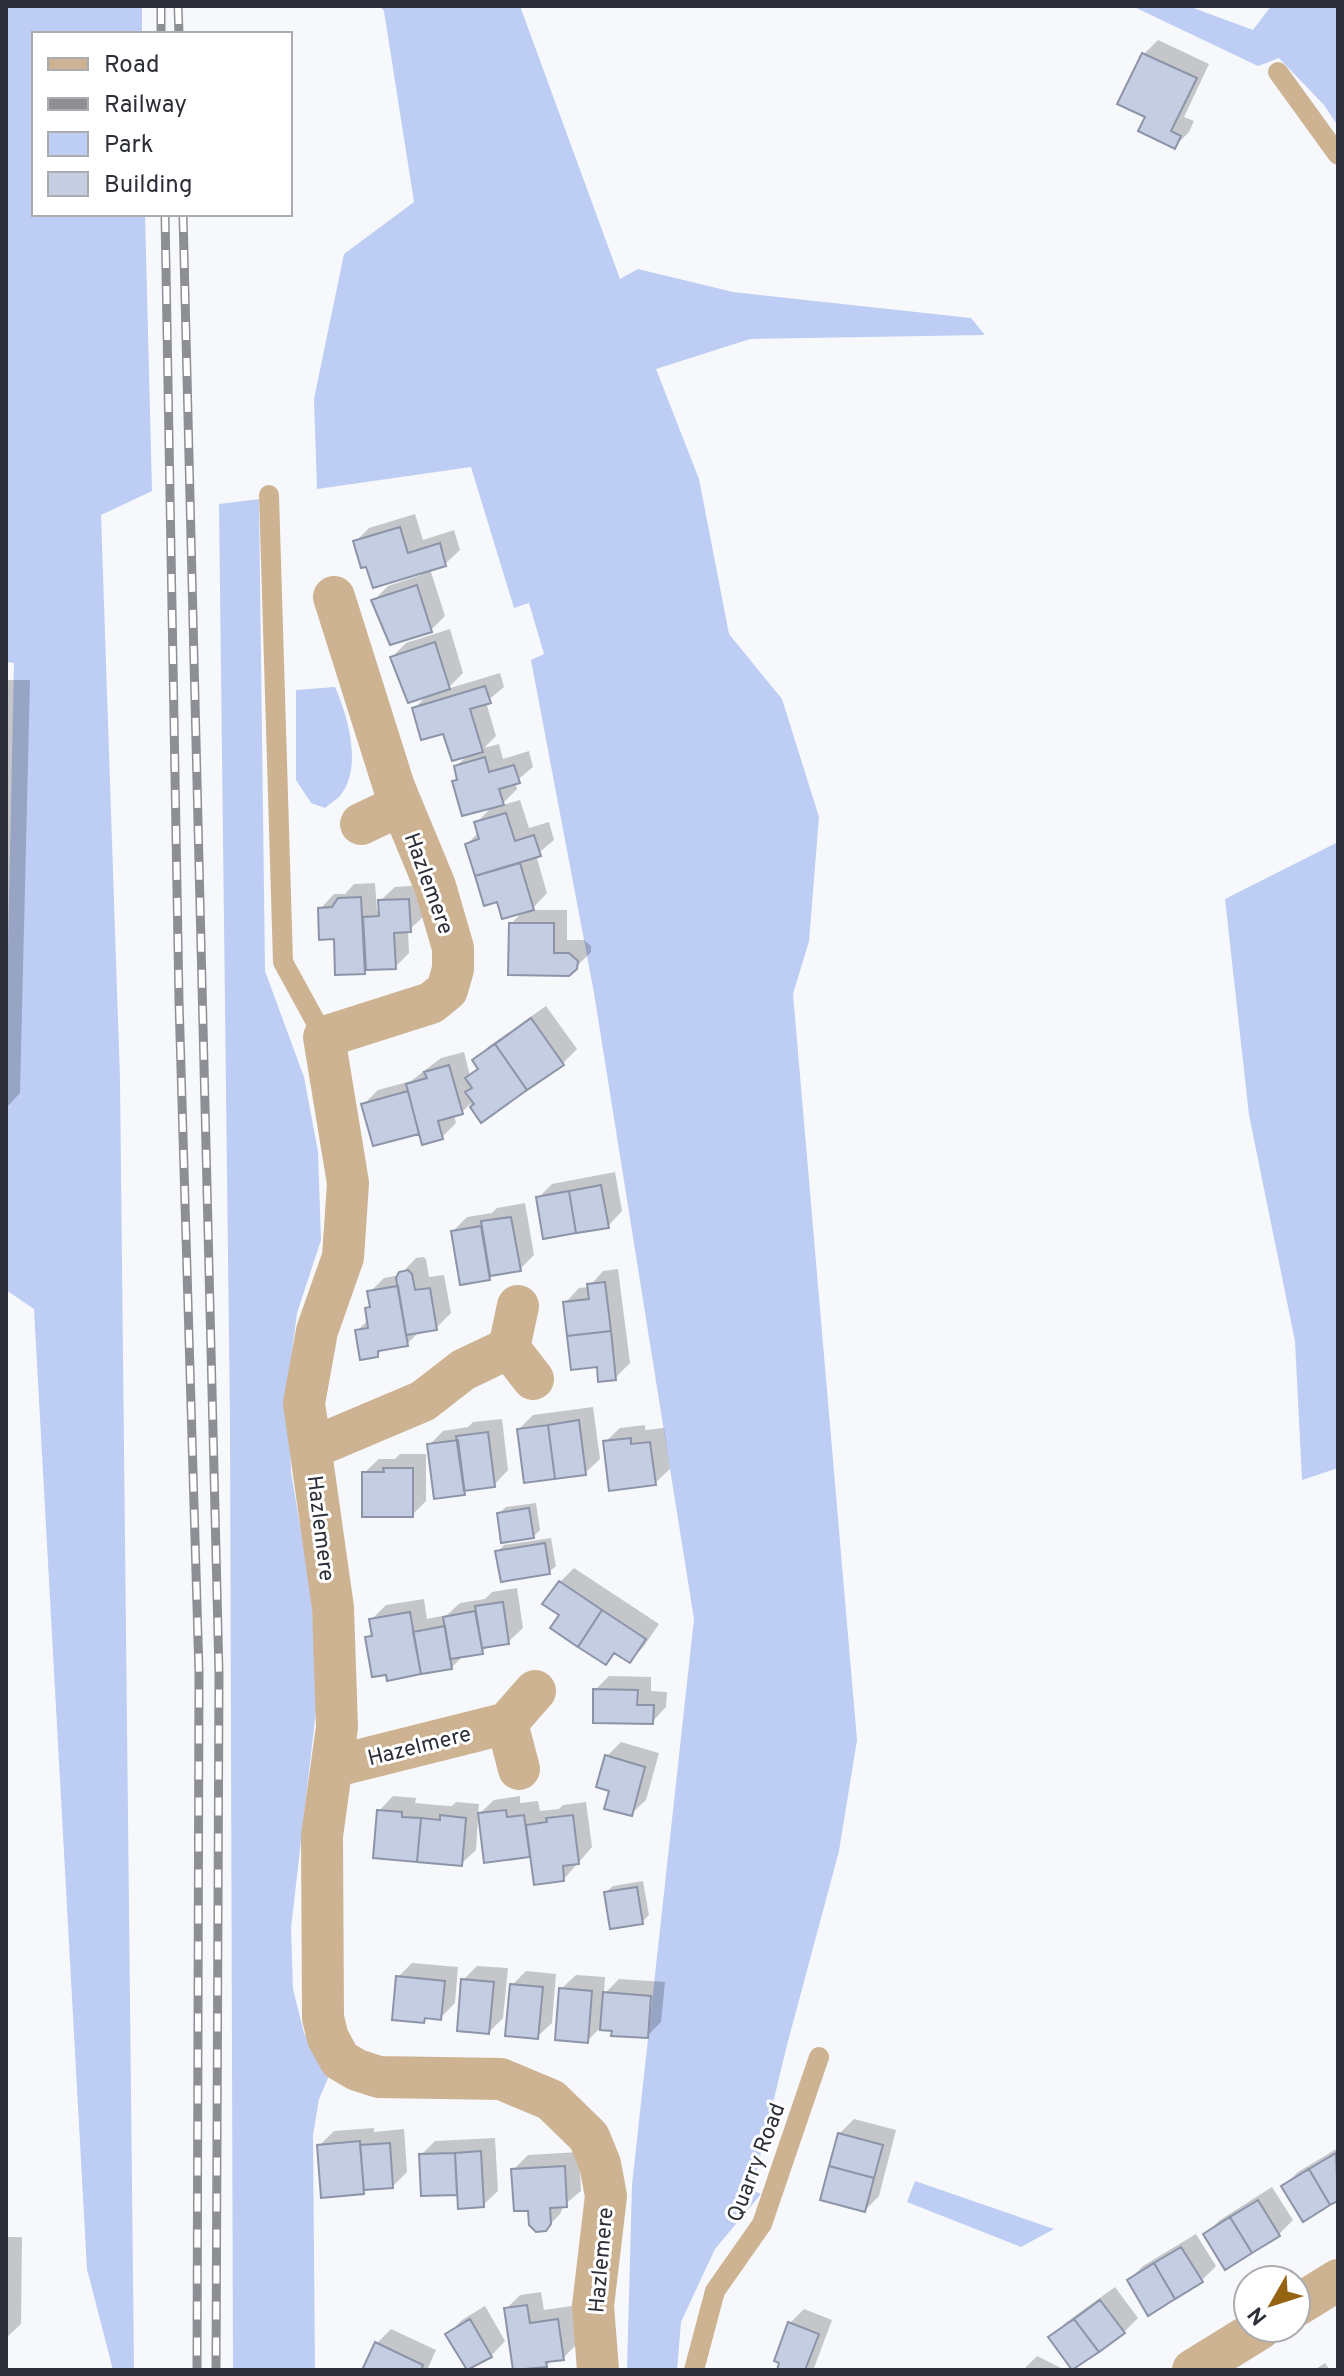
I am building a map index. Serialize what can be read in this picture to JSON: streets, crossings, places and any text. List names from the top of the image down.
{
  "streets": {
    "street": ["Hazlemere", "Hazelmere"],
    "lane": ["Quarry Road"]
  },
  "crossings": [
    ["Hazlemere", "Hazelmere"]
  ],
  "legend": [
    "Road",
    "Railway",
    "Park",
    "Building"
  ],
  "north": "bottom left"
}
